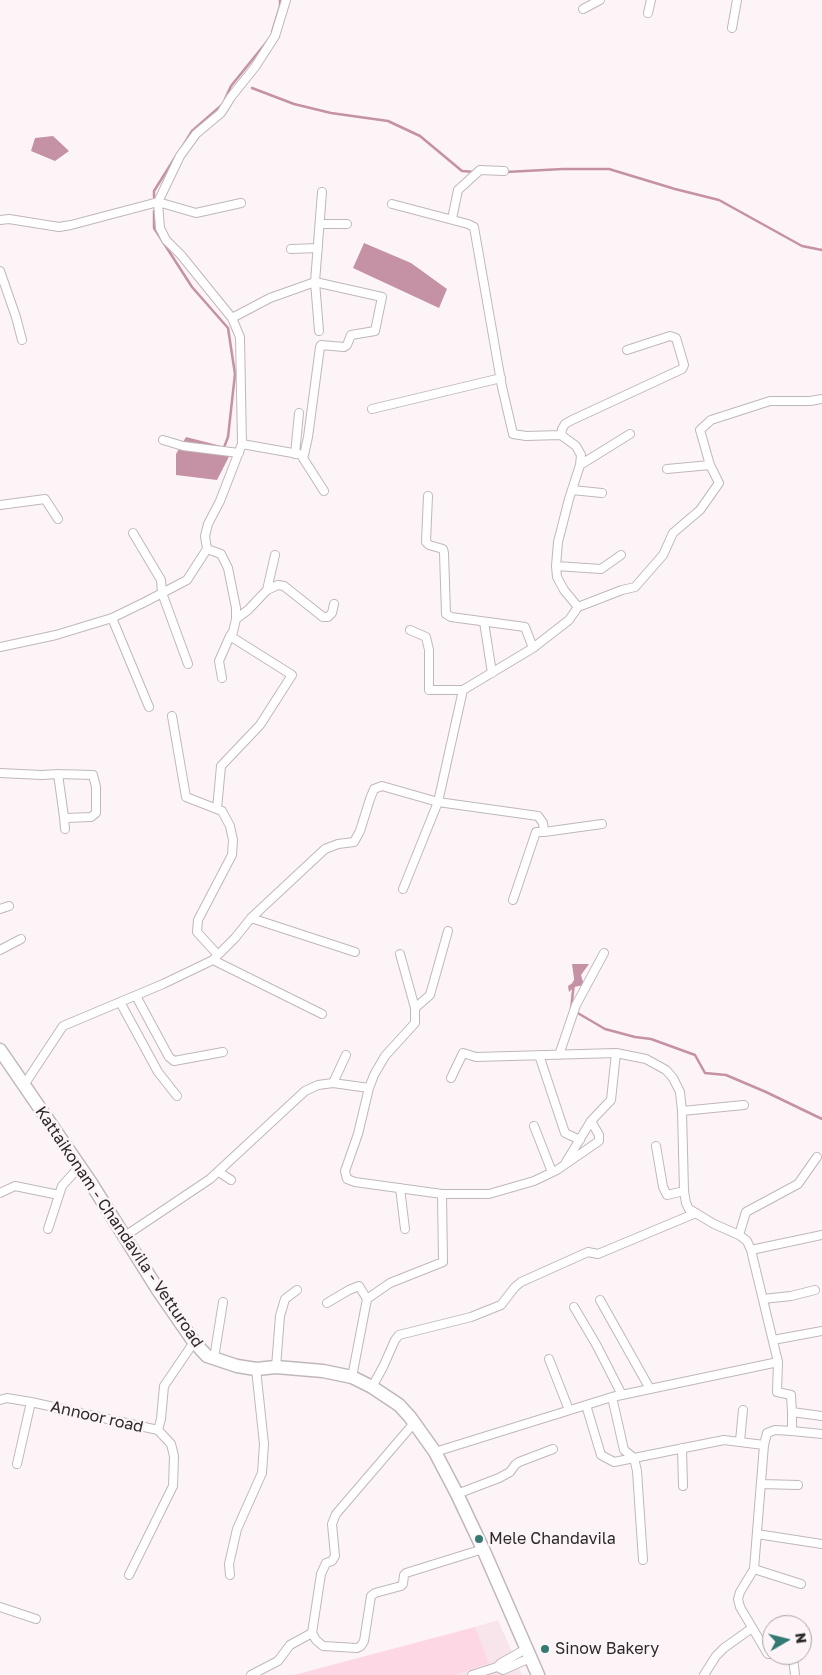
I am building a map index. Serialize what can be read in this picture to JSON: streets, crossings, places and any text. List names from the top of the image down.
{
  "streets": {
    "main road": ["Kattaikonam - Chandavila - Vetturoad"],
    "street": ["Annoor road"]
  },
  "crossings": [
    ["Kattaikonam - Chandavila - Vetturoad", "Annoor road"]
  ],
  "places": ["Mele Chandavila", "Sinow Bakery"],
  "north": "right"
}
